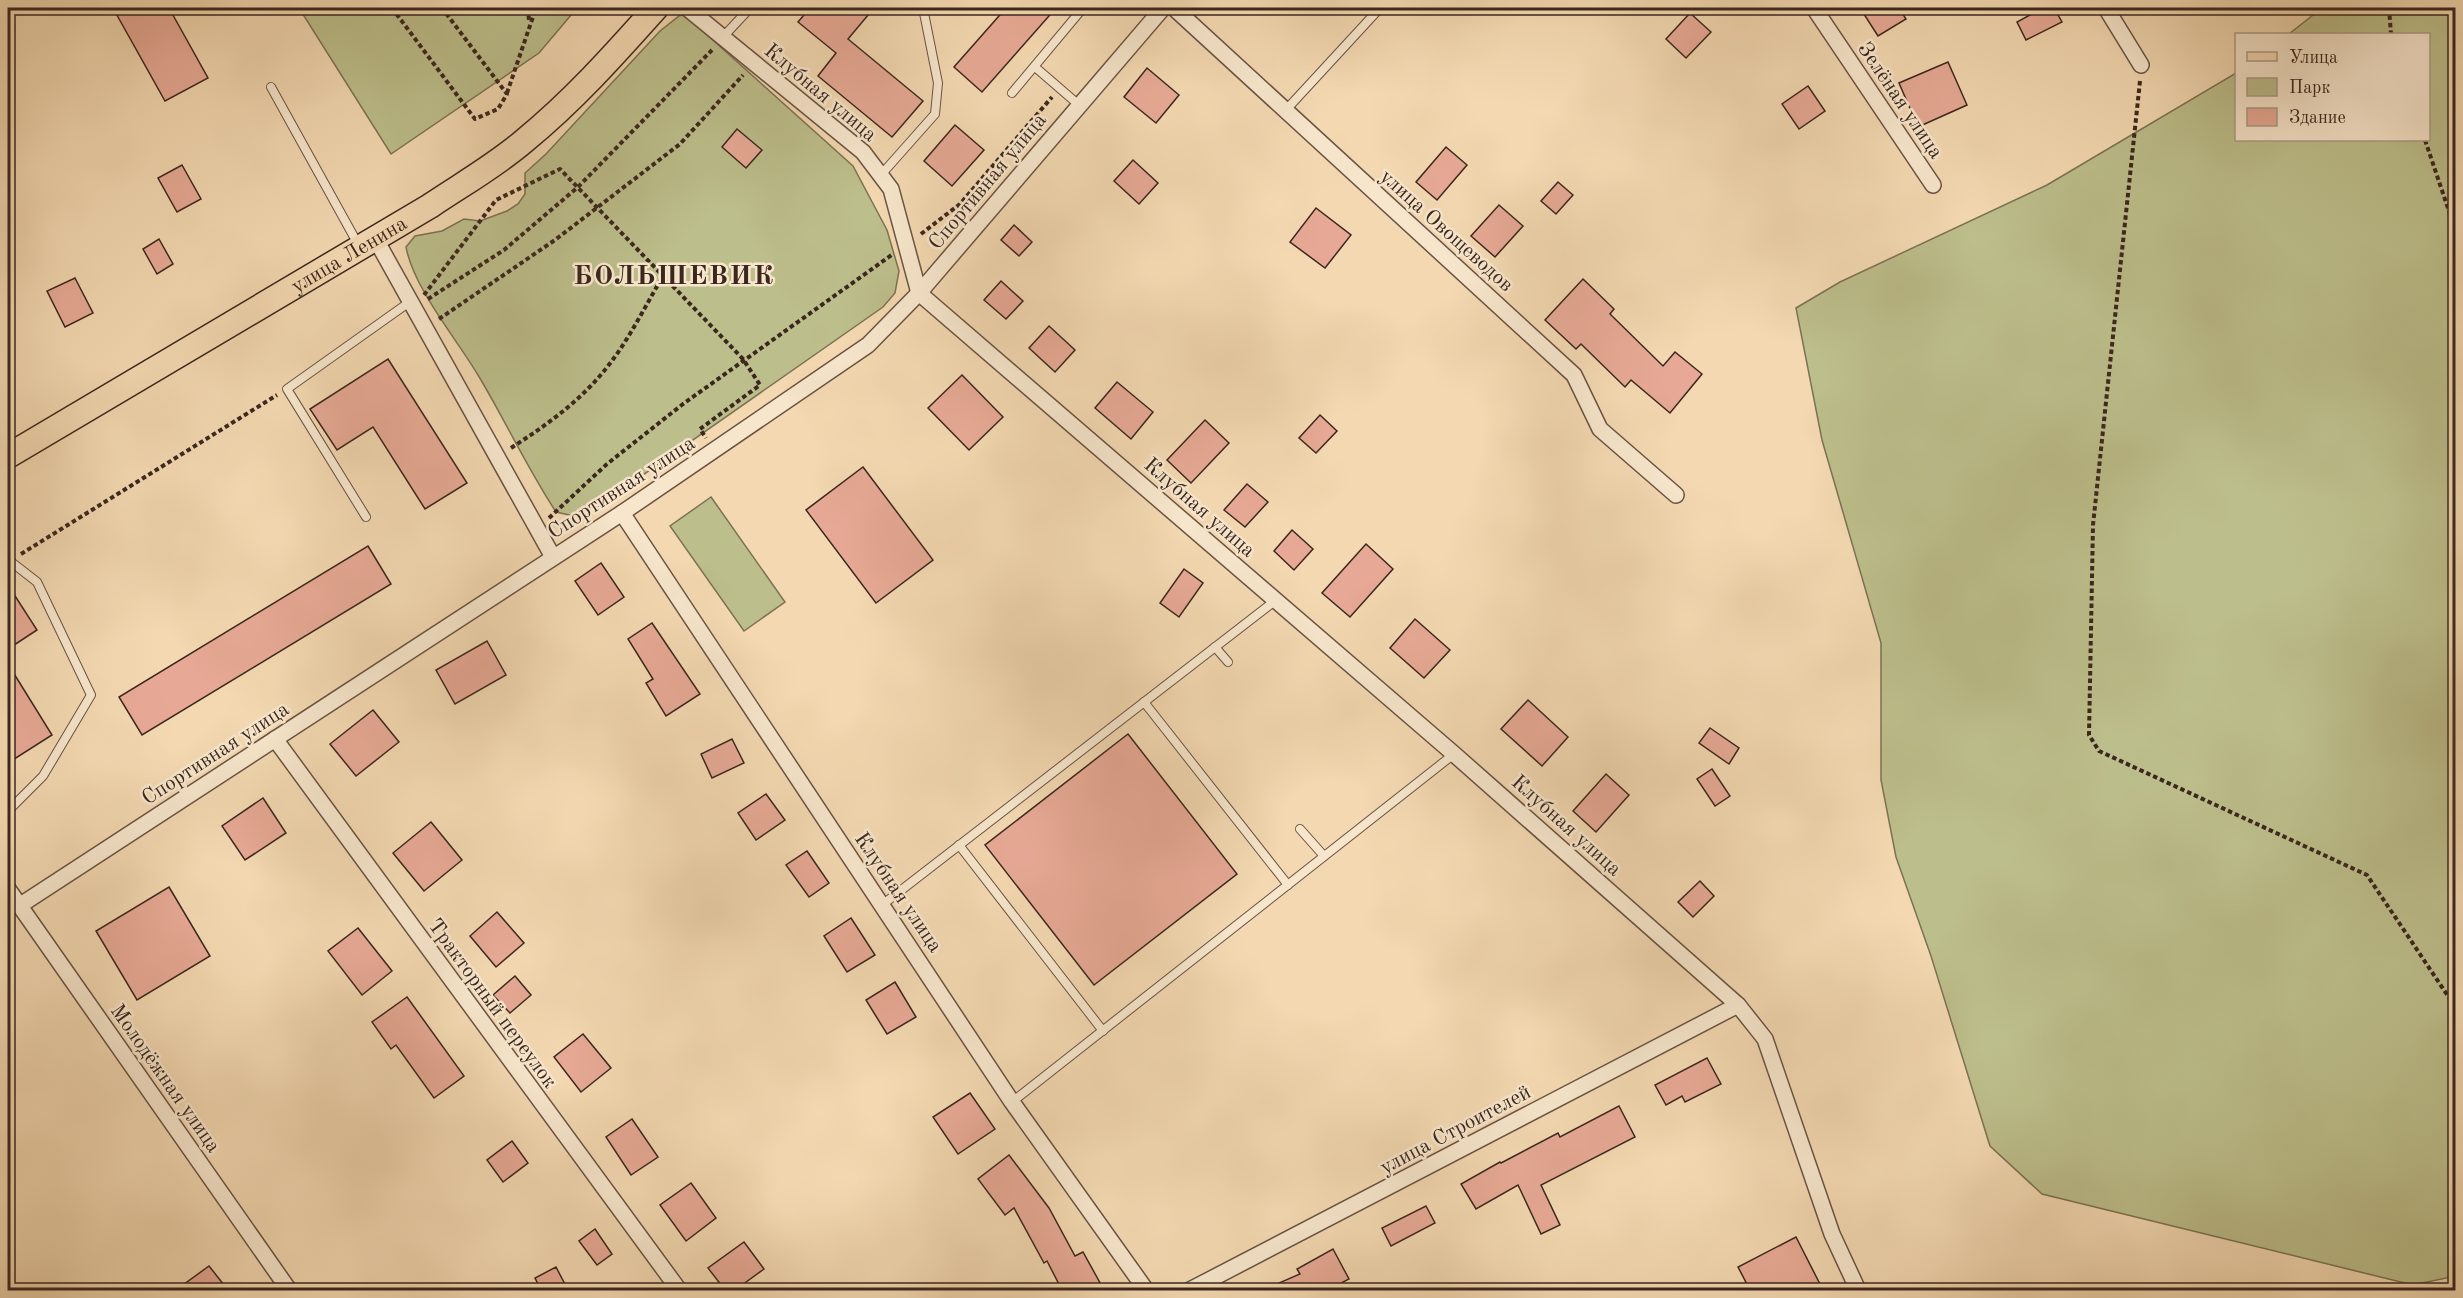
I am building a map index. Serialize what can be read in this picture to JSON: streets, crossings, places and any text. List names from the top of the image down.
{
  "streets": {
    "main road": ["улица Ленина"],
    "street": [
      "Клубная улица",
      "Зелёная улица",
      "Спортивная улица",
      "улица Овощеводов",
      "Тракторный переулок",
      "Молодёжная улица",
      "улица Строителей"
    ]
  },
  "crossings": [
    ["Клубная улица", "Спортивная улица"],
    ["Клубная улица", "улица Строителей"],
    ["Спортивная улица", "Тракторный переулок"],
    ["Спортивная улица", "Молодёжная улица"]
  ],
  "districts": ["БОЛЬШЕВИК"],
  "legend": ["Улица", "Парк", "Здание"]
}
